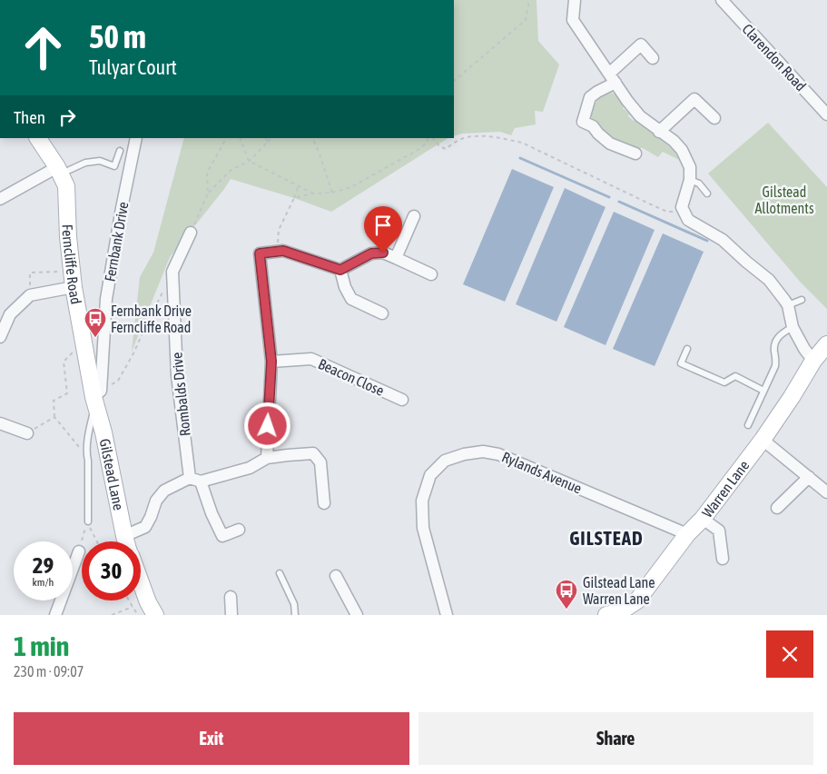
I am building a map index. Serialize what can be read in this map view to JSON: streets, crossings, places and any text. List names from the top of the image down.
{
  "streets": {
    "street": [
      "Clarendon Road",
      "Fernbank Drive",
      "Ferncliffe Road",
      "Beacon Close",
      "Rombalds Drive",
      "Rylands Avenue",
      "Gilstead Lane",
      "Warren Lane"
    ]
  },
  "crossings": [
    ["Fernbank Drive", "Ferncliffe Road"],
    ["Fernbank Drive", "Gilstead Lane"],
    ["Ferncliffe Road", "Gilstead Lane"],
    ["Rylands Avenue", "Warren Lane"]
  ],
  "districts": ["GILSTEAD"],
  "parks": ["Gilstead Allotments"],
  "places": {
    "bus stop": ["Fernbank Drive Ferncliffe Road", "Gilstead Lane Warren Lane"]
  },
  "page": {
    "turn": ["50 m", "Tulyar Court"],
    "then": "Then",
    "speed": "29 km/h",
    "limit": "30",
    "heading": ["1 min", "230 m · 09:07"],
    "buttons": ["Exit", "Share"]
  }
}
